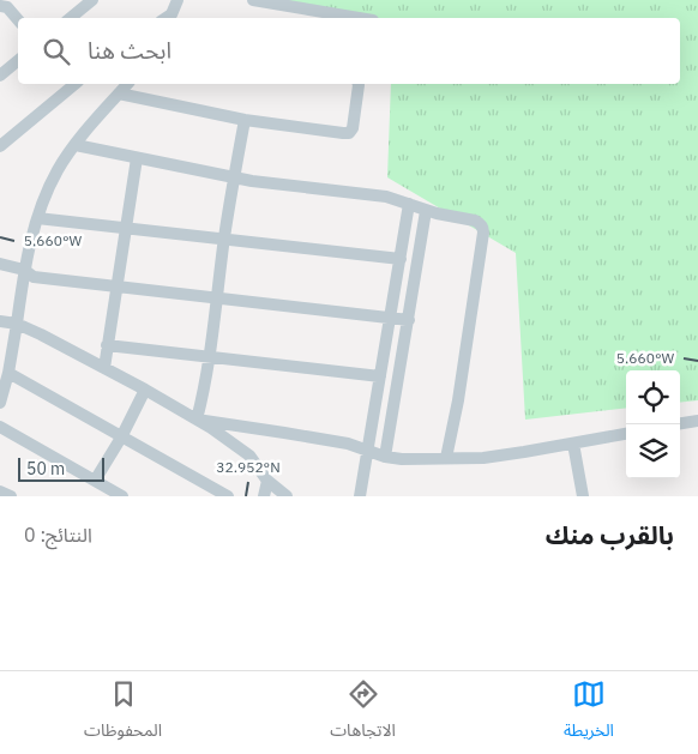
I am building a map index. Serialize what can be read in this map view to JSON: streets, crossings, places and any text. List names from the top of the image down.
{
  "scale_bar": "50 m",
  "page": {
    "search": "ابحث هنا",
    "scale": "50 m",
    "heading": ["بالقرب منك", "النتائج: 0"],
    "nav": ["الخريطة", "الاتجاهات", "المحفوظات"]
  },
  "coordinates": ["5.660°W", "32.952°N"]
}
